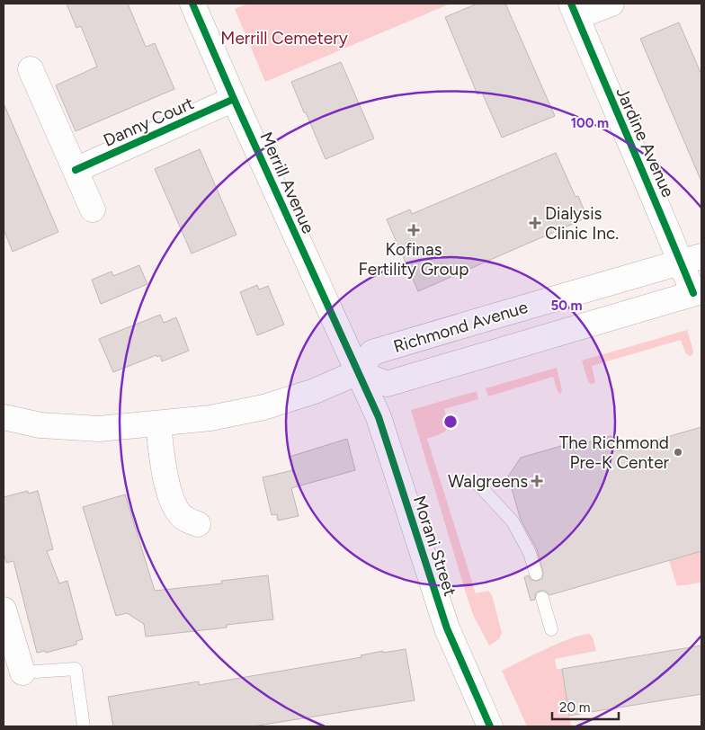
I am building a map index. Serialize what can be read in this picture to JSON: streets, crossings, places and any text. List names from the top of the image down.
{
  "streets": {
    "street": [
      "Danny Court",
      "Jardine Avenue",
      "Merrill Avenue",
      "Richmond Avenue",
      "Morani Street"
    ]
  },
  "crossings": [
    ["Danny Court", "Merrill Avenue"],
    ["Jardine Avenue", "Richmond Avenue"],
    ["Merrill Avenue", "Richmond Avenue"],
    ["Merrill Avenue", "Morani Street"],
    ["Richmond Avenue", "Morani Street"]
  ],
  "parks": ["Merrill Cemetery"],
  "places": {
    "health": ["Dialysis Clinic Inc.", "Kofinas Fertility Group", "Walgreens"],
    "other": ["The Richmond Pre-K Center"]
  },
  "scale_bar": "20 m",
  "rings": ["100 m", "50 m"]
}
